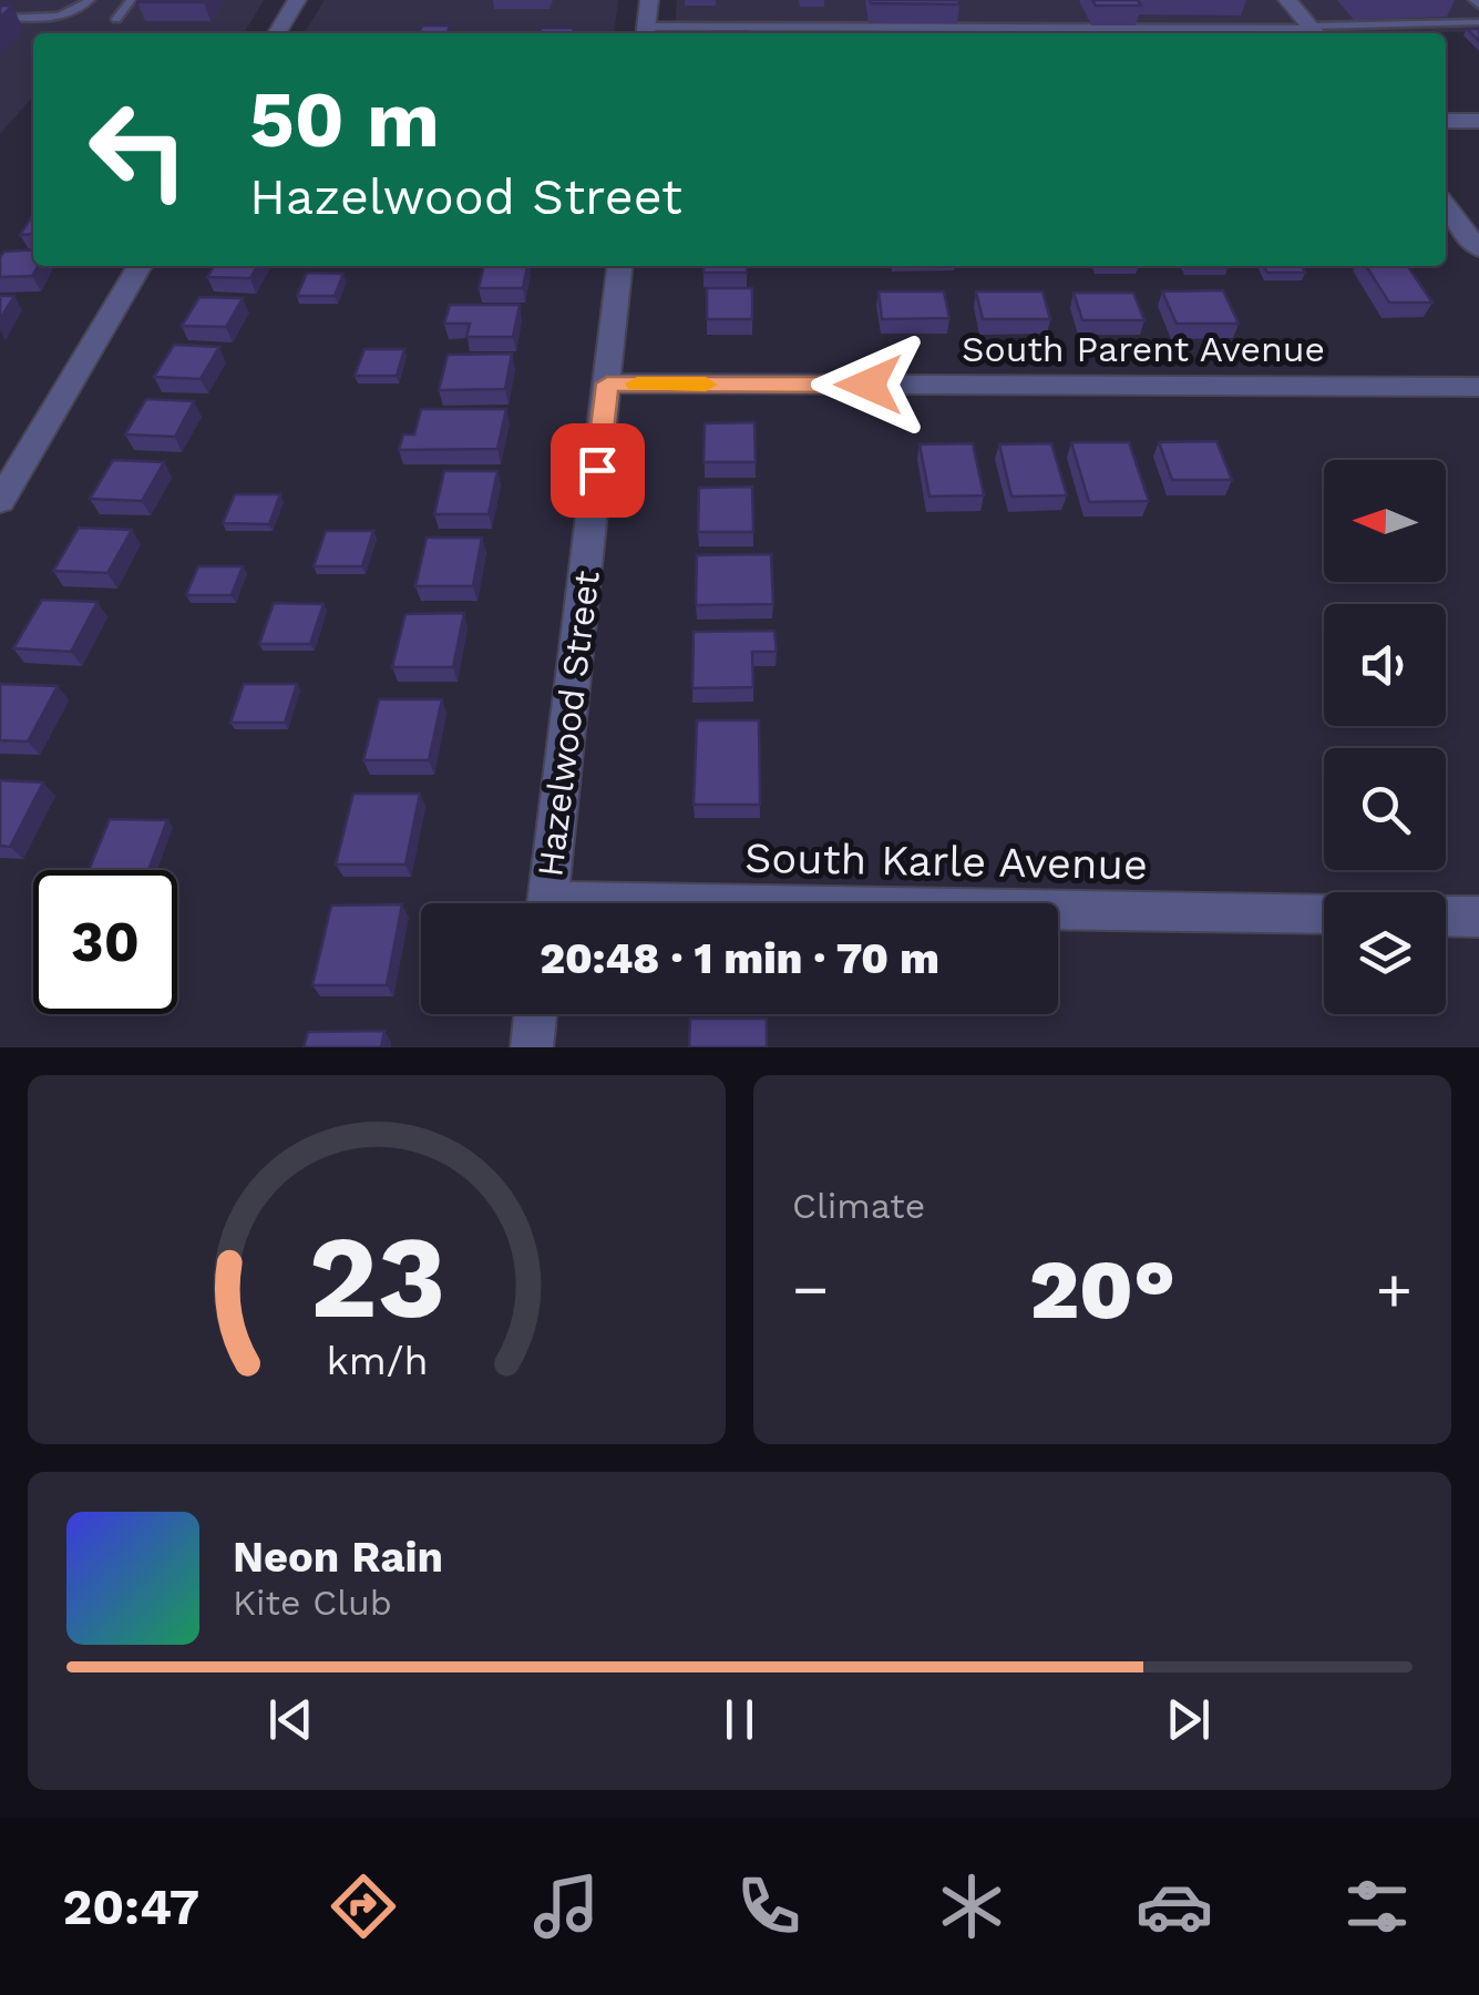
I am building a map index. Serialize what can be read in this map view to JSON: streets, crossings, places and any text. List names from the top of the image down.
{
  "streets": {
    "street": ["South Parent Avenue", "Hazelwood Street", "South Karle Avenue"]
  },
  "crossings": [
    ["South Parent Avenue", "Hazelwood Street"]
  ],
  "north": "left",
  "page": {
    "turn": ["50 m", "Hazelwood Street"],
    "limit": "30",
    "trip": "20:48 · 1 min · 70 m",
    "tile": "Climate",
    "heat": ["−", "20°", "+"],
    "song": ["Neon Rain", "Kite Club"],
    "tabs": "20:47",
    "gauge": ["23", "km/h"]
  }
}
